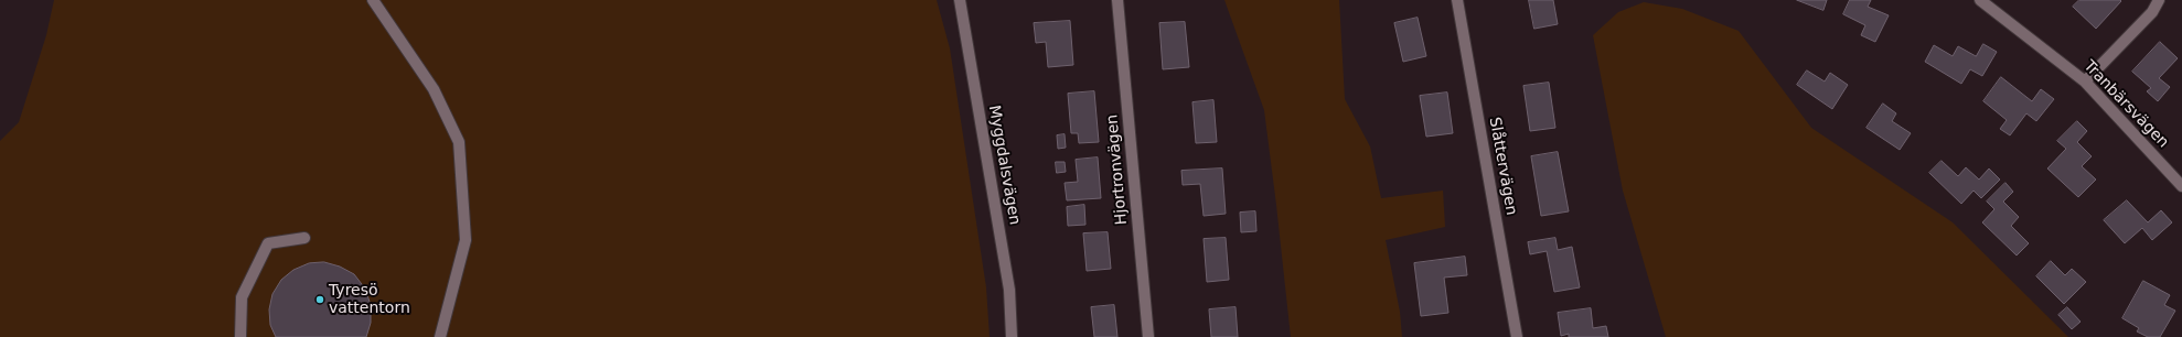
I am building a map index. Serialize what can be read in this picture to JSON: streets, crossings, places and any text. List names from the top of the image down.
{
  "streets": {
    "street": [
      "Tranbärsvägen",
      "Myggdalsvägen",
      "Slåttervägen",
      "Hjortronvägen"
    ]
  },
  "places": ["Tyresö vattentorn"]
}
